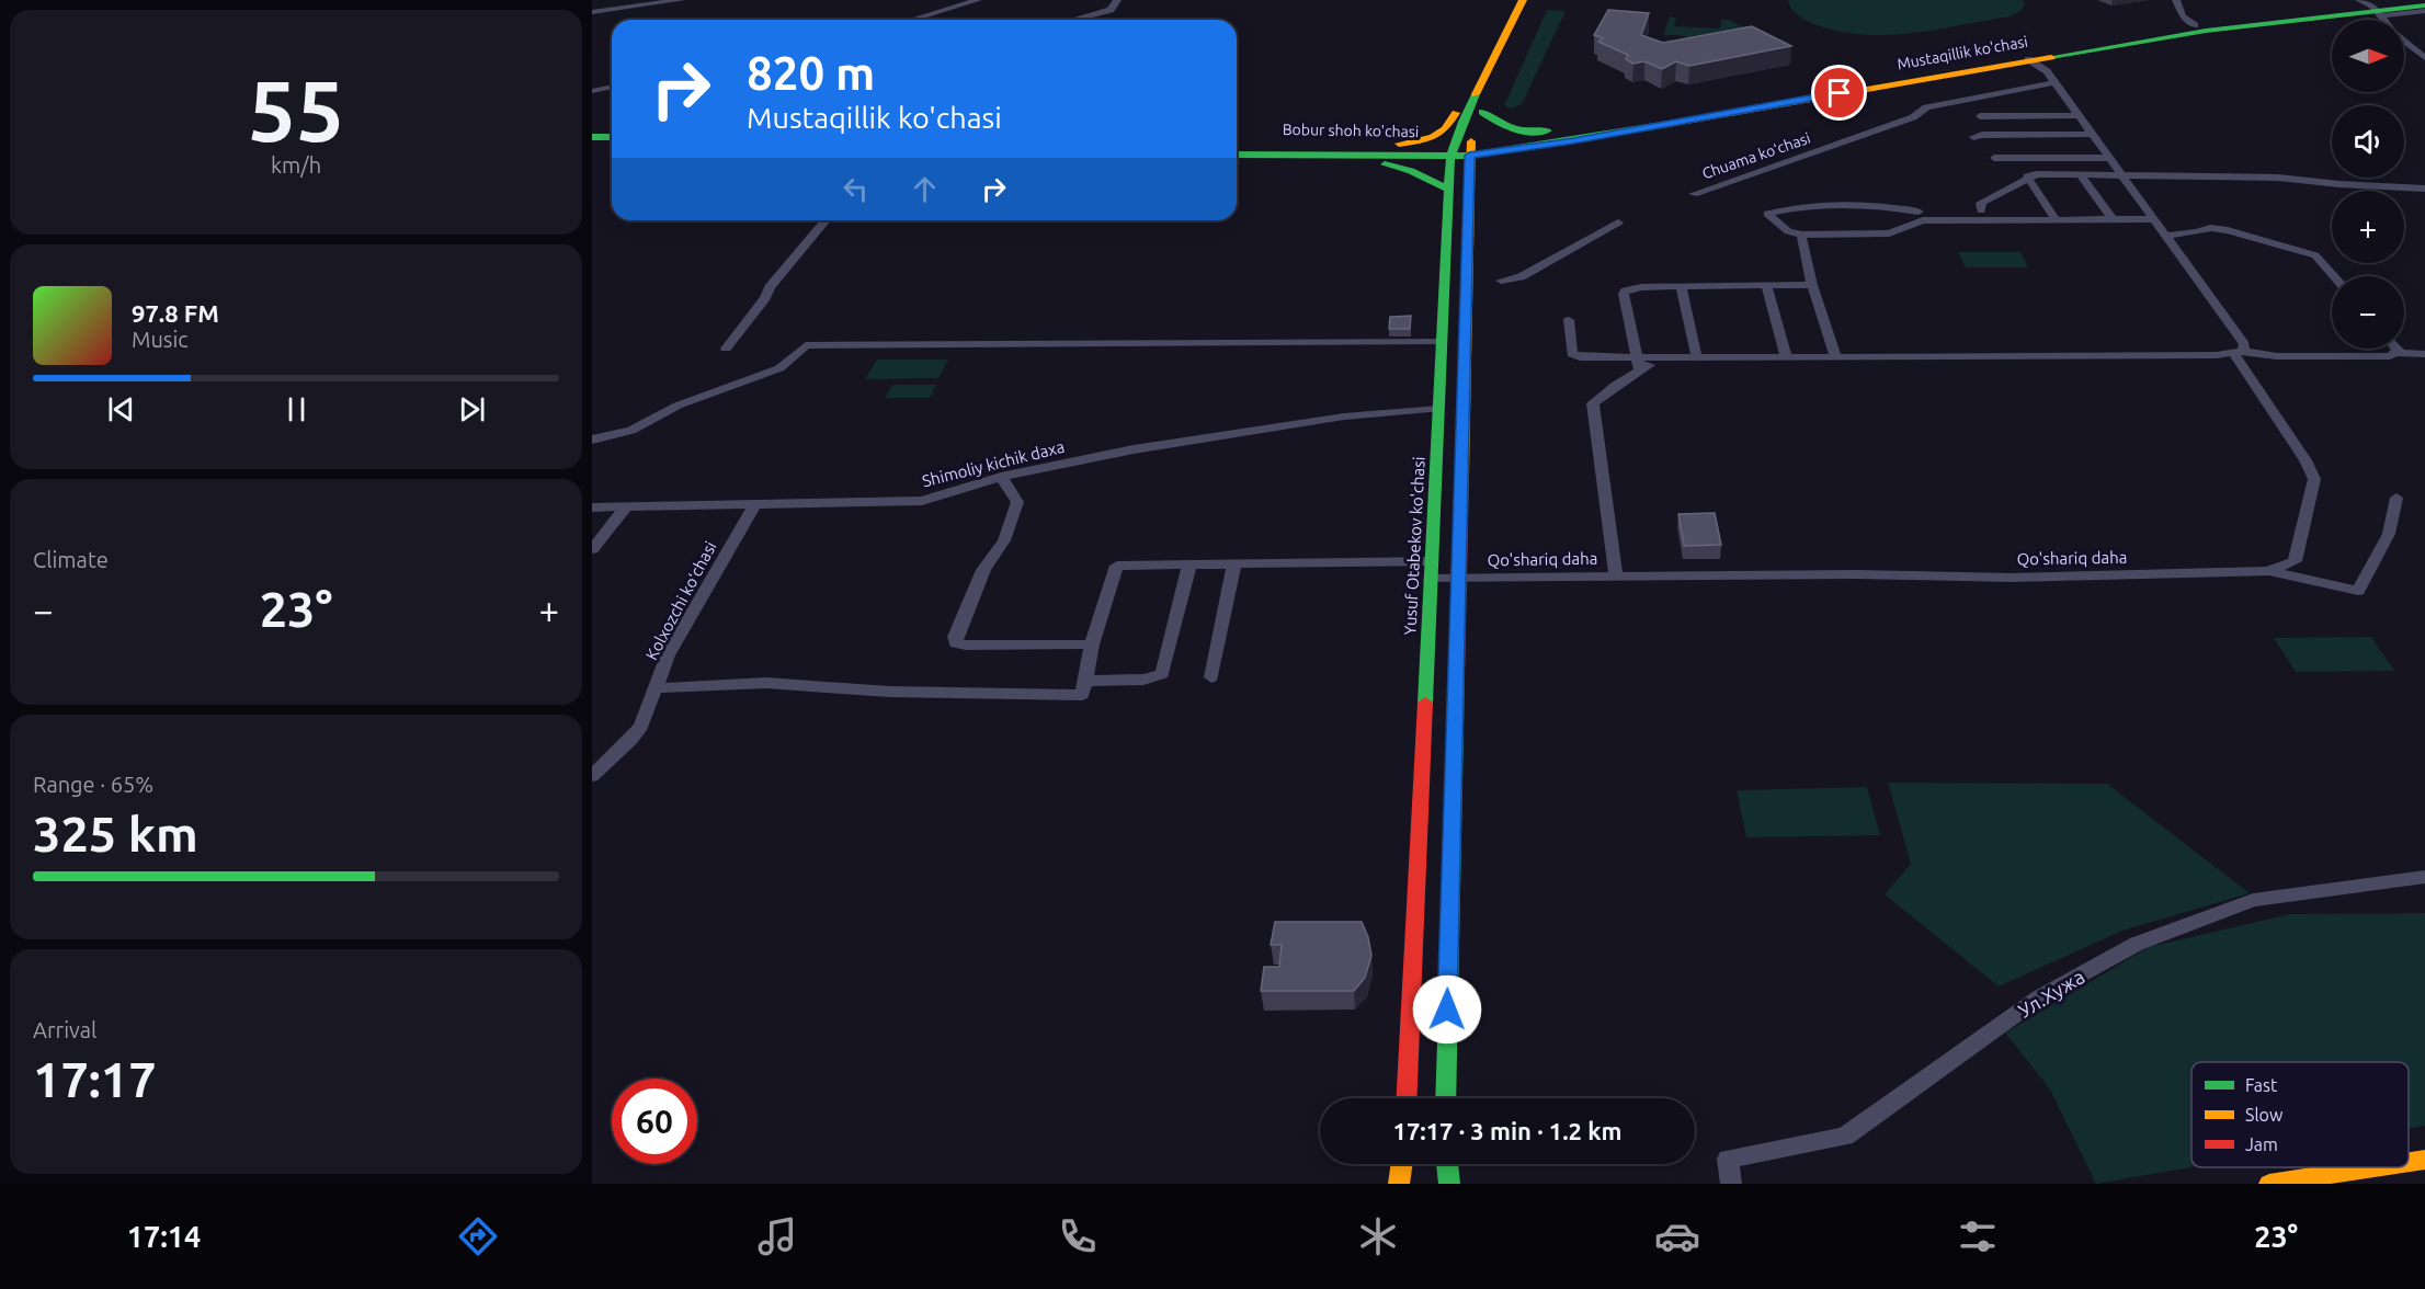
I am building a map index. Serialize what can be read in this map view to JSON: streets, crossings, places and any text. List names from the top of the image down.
{
  "streets": {
    "main road": ["Mustaqillik ko'chasi", "Bobur shoh ko'chasi", "Yusuf Otabekov ko'chasi"],
    "street": [
      "Chuama koʻchasi",
      "Shimoliy kichik daxa",
      "Qo'shariq daha",
      "Kolxozchi koʻchasi",
      "Ул.Хужа"
    ]
  },
  "crossings": [
    ["Mustaqillik ko'chasi", "Bobur shoh ko'chasi"],
    ["Mustaqillik ko'chasi", "Qo'shariq daha"],
    ["Bobur shoh ko'chasi", "Yusuf Otabekov ko'chasi"],
    ["Chuama koʻchasi", "Qo'shariq daha"],
    ["Shimoliy kichik daxa", "Yusuf Otabekov ko'chasi"],
    ["Shimoliy kichik daxa", "Kolxozchi koʻchasi"],
    ["Yusuf Otabekov ko'chasi", "Qo'shariq daha"]
  ],
  "legend": ["Fast", "Slow", "Jam"],
  "north": "right",
  "page": {
    "tile": [
      ["55", "km/h"],
      "Climate",
      ["Range · 65%", "325 km"],
      ["Arrival", "17:17"]
    ],
    "map_buttons": ["+", "−"],
    "turn": ["820 m", "Mustaqillik ko'chasi"],
    "song": ["97.8 FM", "Music"],
    "heat": ["−", "23°", "+"],
    "limit": "60",
    "trip": "17:17 · 3 min · 1.2 km",
    "tabs": ["17:14", "23°"]
  }
}
